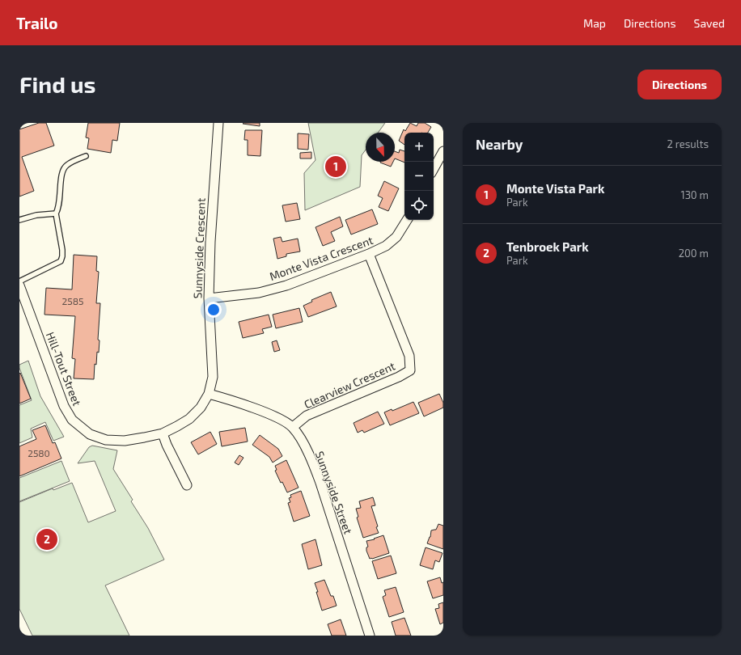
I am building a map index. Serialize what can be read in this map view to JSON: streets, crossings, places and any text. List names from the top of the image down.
{
  "streets": {
    "street": [
      "Sunnyside Crescent",
      "Monte Vista Crescent",
      "Hill-Tout Street",
      "Clearview Crescent",
      "Sunnyside Street"
    ]
  },
  "crossings": [
    ["Sunnyside Crescent", "Monte Vista Crescent"],
    ["Sunnyside Crescent", "Hill-Tout Street"],
    ["Sunnyside Crescent", "Sunnyside Street"],
    ["Monte Vista Crescent", "Clearview Crescent"],
    ["Hill-Tout Street", "Sunnyside Street"],
    ["Clearview Crescent", "Sunnyside Street"]
  ],
  "house_numbers": ["2585", "2580"],
  "north": "bottom",
  "page": {
    "header": "Trailo",
    "nav": ["Map", "Directions", "Saved"],
    "buttons": "Directions",
    "title": "Find us",
    "heading": ["Nearby", "2 results"],
    "map_buttons": ["+", "−"],
    "pins": ["1", "2"],
    "list": [
      {
        "mark": "1",
        "name": "Monte Vista Park",
        "note": "Park",
        "value": "130 m"
      },
      {
        "mark": "2",
        "name": "Tenbroek Park",
        "note": "Park",
        "value": "200 m"
      }
    ]
  }
}
